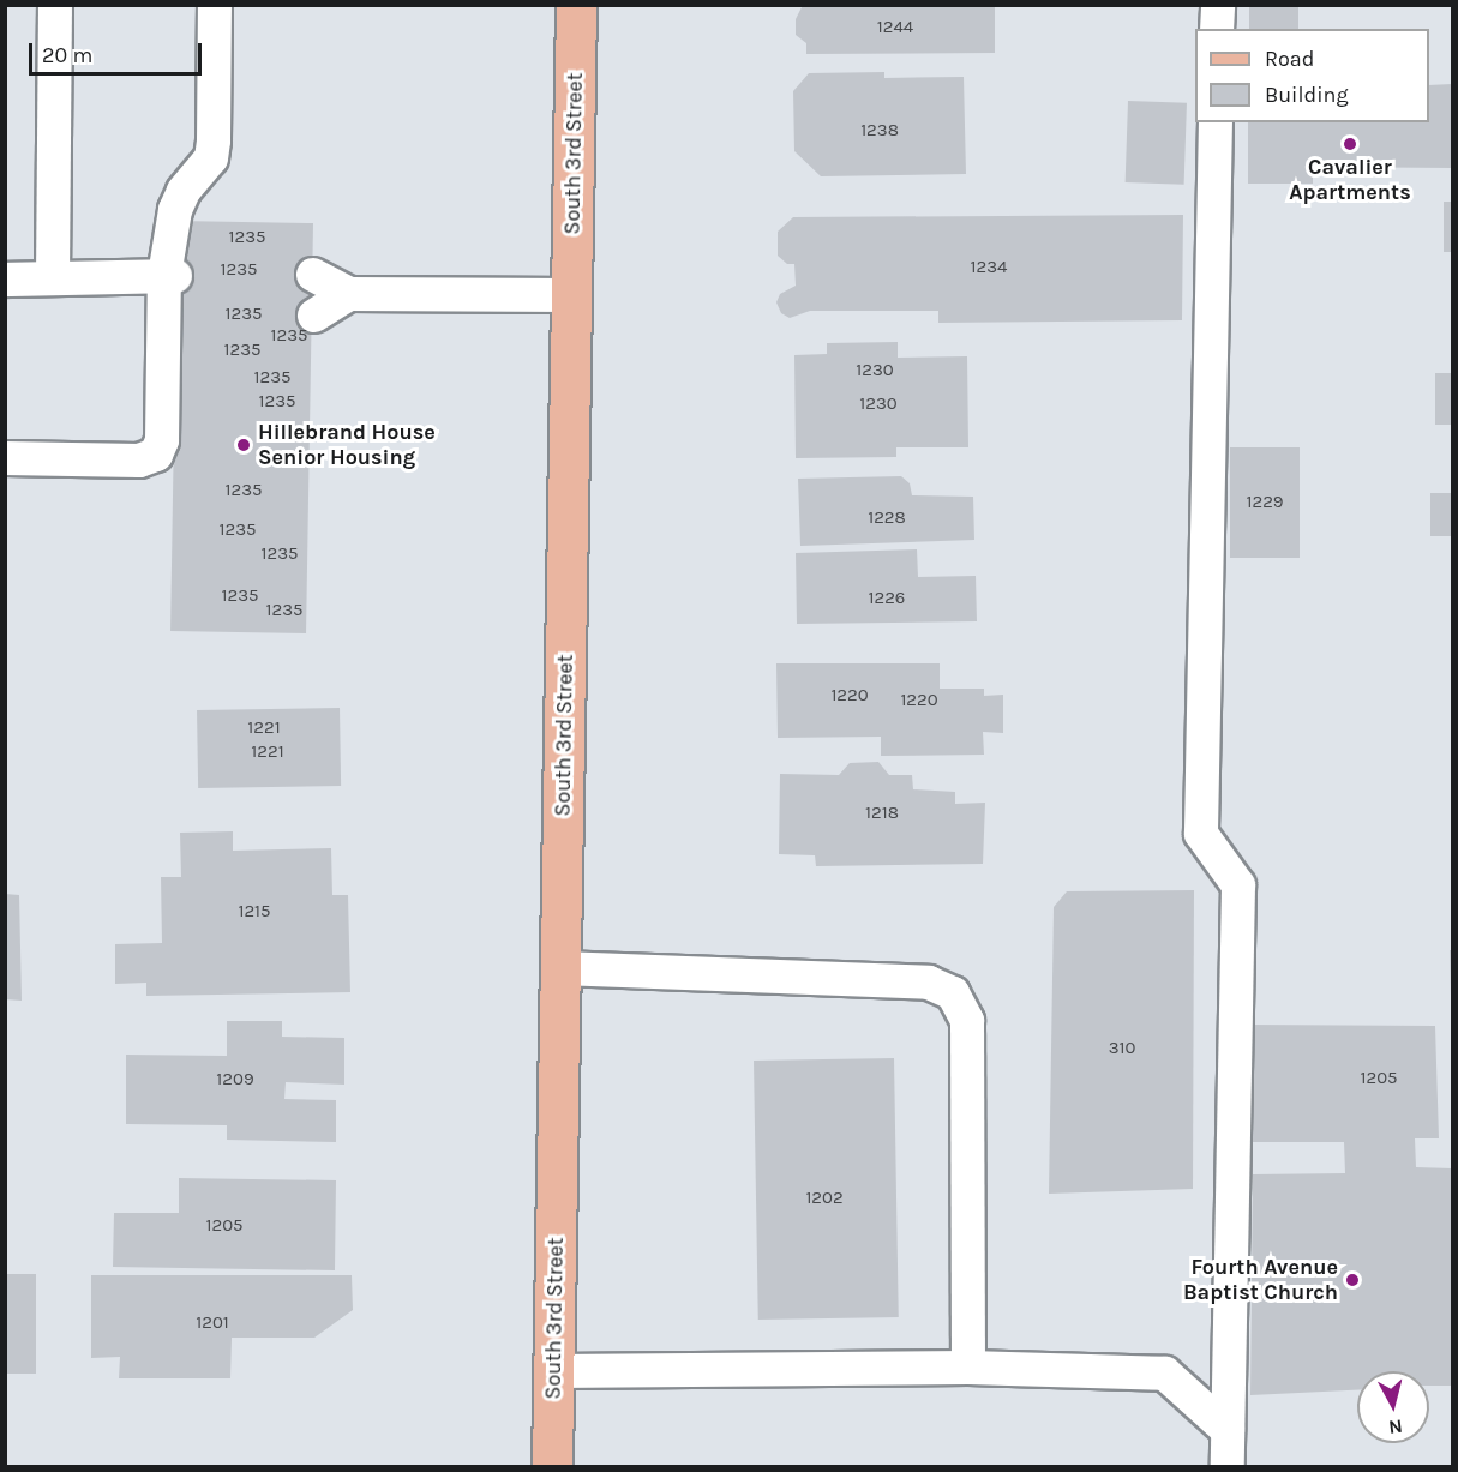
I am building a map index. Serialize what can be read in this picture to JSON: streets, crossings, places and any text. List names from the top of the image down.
{
  "streets": {
    "main road": ["South 3rd Street"]
  },
  "places": ["Cavalier Apartments", "Hillebrand House Senior Housing", "Fourth Avenue Baptist Church"],
  "house_numbers": [
    "1244",
    "1238",
    "1235",
    "1234",
    "1235",
    "1235",
    "1235",
    "1235",
    "1230",
    "1235",
    "1235",
    "1230",
    "1235",
    "1229",
    "1228",
    "1235",
    "1235",
    "1235",
    "1226",
    "1235",
    "1220",
    "1220",
    "1221",
    "1221",
    "1218",
    "1215",
    "310",
    "1205",
    "1209",
    "1202",
    "1205",
    "1201"
  ],
  "legend": ["Road", "Building"],
  "scale_bar": "20 m",
  "north": "bottom"
}
